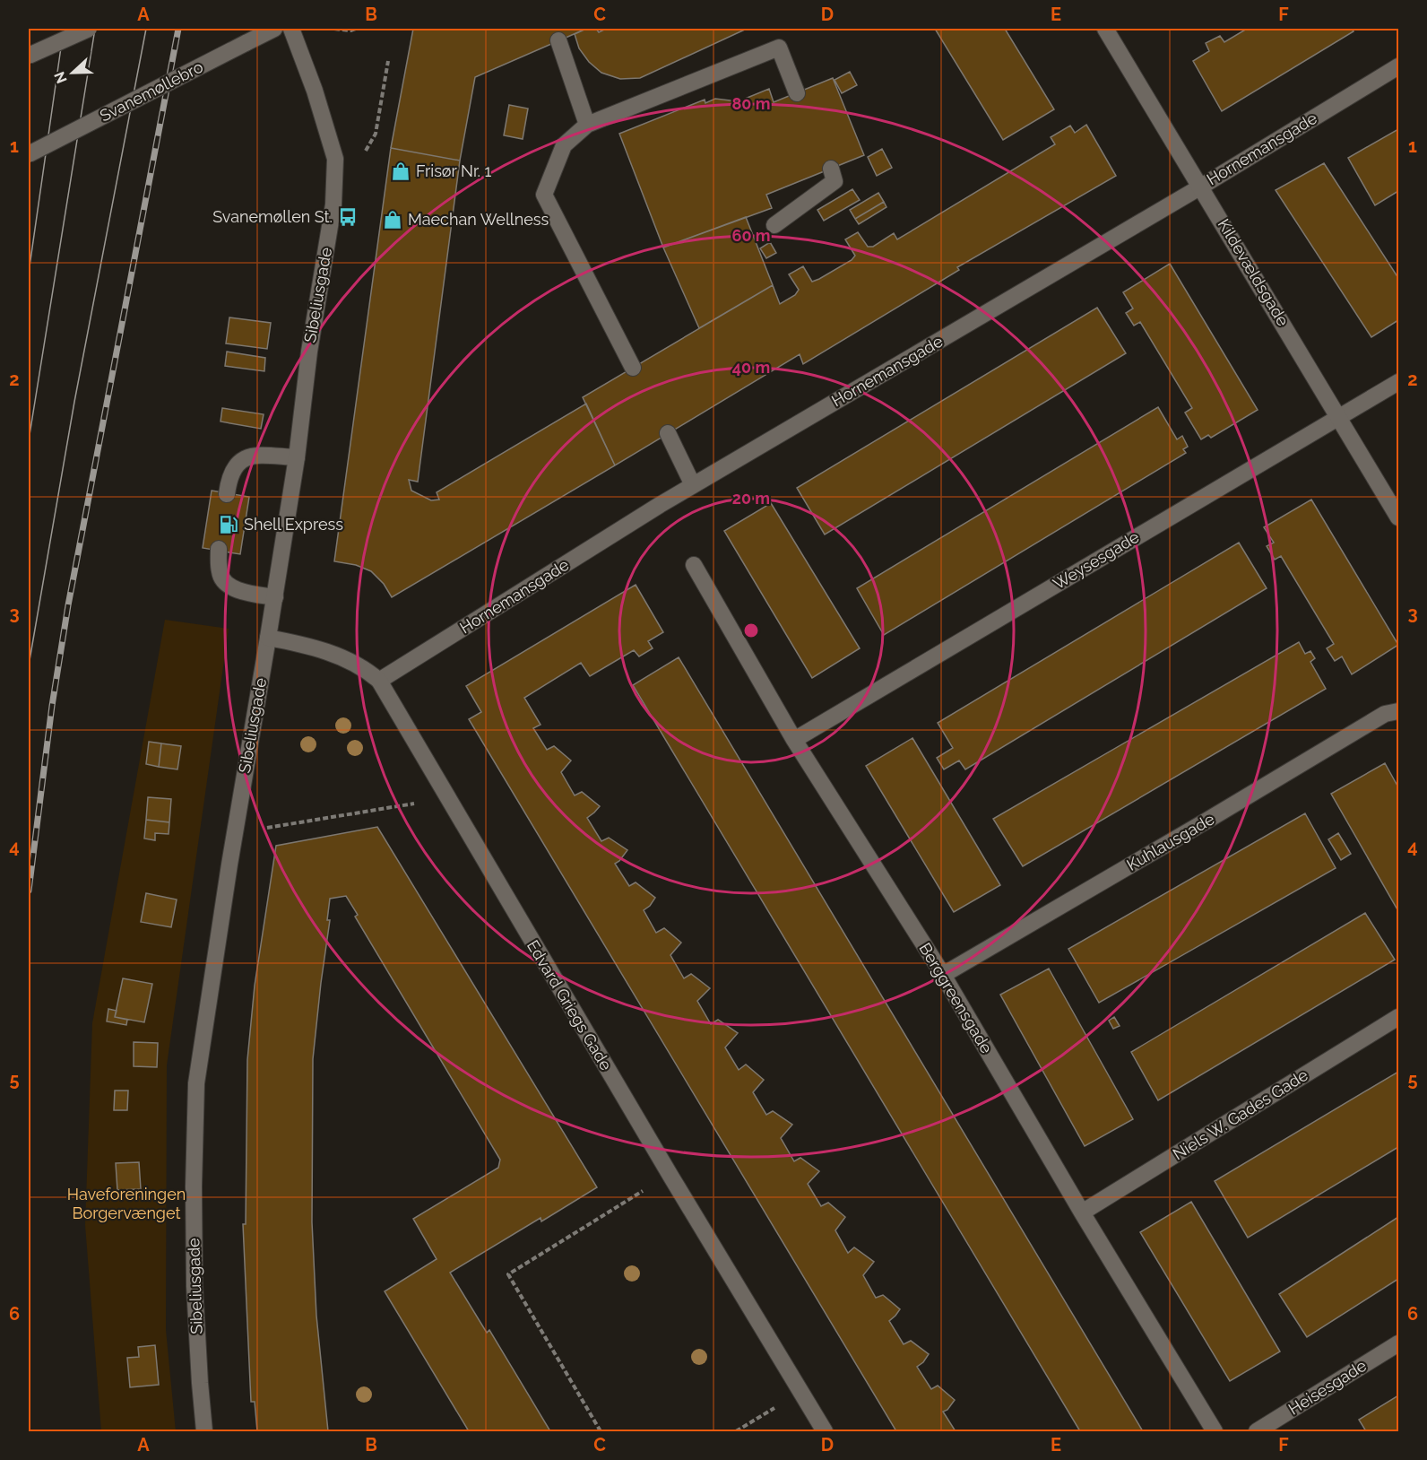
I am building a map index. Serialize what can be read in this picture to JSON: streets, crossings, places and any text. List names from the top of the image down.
{
  "streets": {
    "street": [
      "Svanemøllebro",
      "Hornemansgade",
      "Kildevældsgade",
      "Sibeliusgade",
      "Weysesgade",
      "Kuhlausgade",
      "Berggreensgade",
      "Edvard Griegs Gade",
      "Niels W. Gades Gade",
      "Heisesgade"
    ]
  },
  "crossings": [
    ["Hornemansgade", "Kildevældsgade"],
    ["Hornemansgade", "Edvard Griegs Gade"],
    ["Kildevældsgade", "Weysesgade"],
    ["Sibeliusgade", "Edvard Griegs Gade"],
    ["Weysesgade", "Berggreensgade"],
    ["Kuhlausgade", "Berggreensgade"],
    ["Berggreensgade", "Niels W. Gades Gade"]
  ],
  "parks": ["Haveforeningen Borgervænget"],
  "places": {
    "shop": ["Frisør Nr. 1", "Maechan Wellness"],
    "bus stop": ["Svanemøllen St."],
    "fuel station": ["Shell Express"]
  },
  "north": "left",
  "grid": {
    "columns": [
      "A",
      "B",
      "C",
      "D",
      "E",
      "F"
    ],
    "rows": [
      "1",
      "2",
      "3",
      "4",
      "5",
      "6"
    ]
  },
  "rings": [
    "80 m",
    "60 m",
    "40 m",
    "20 m"
  ]
}
